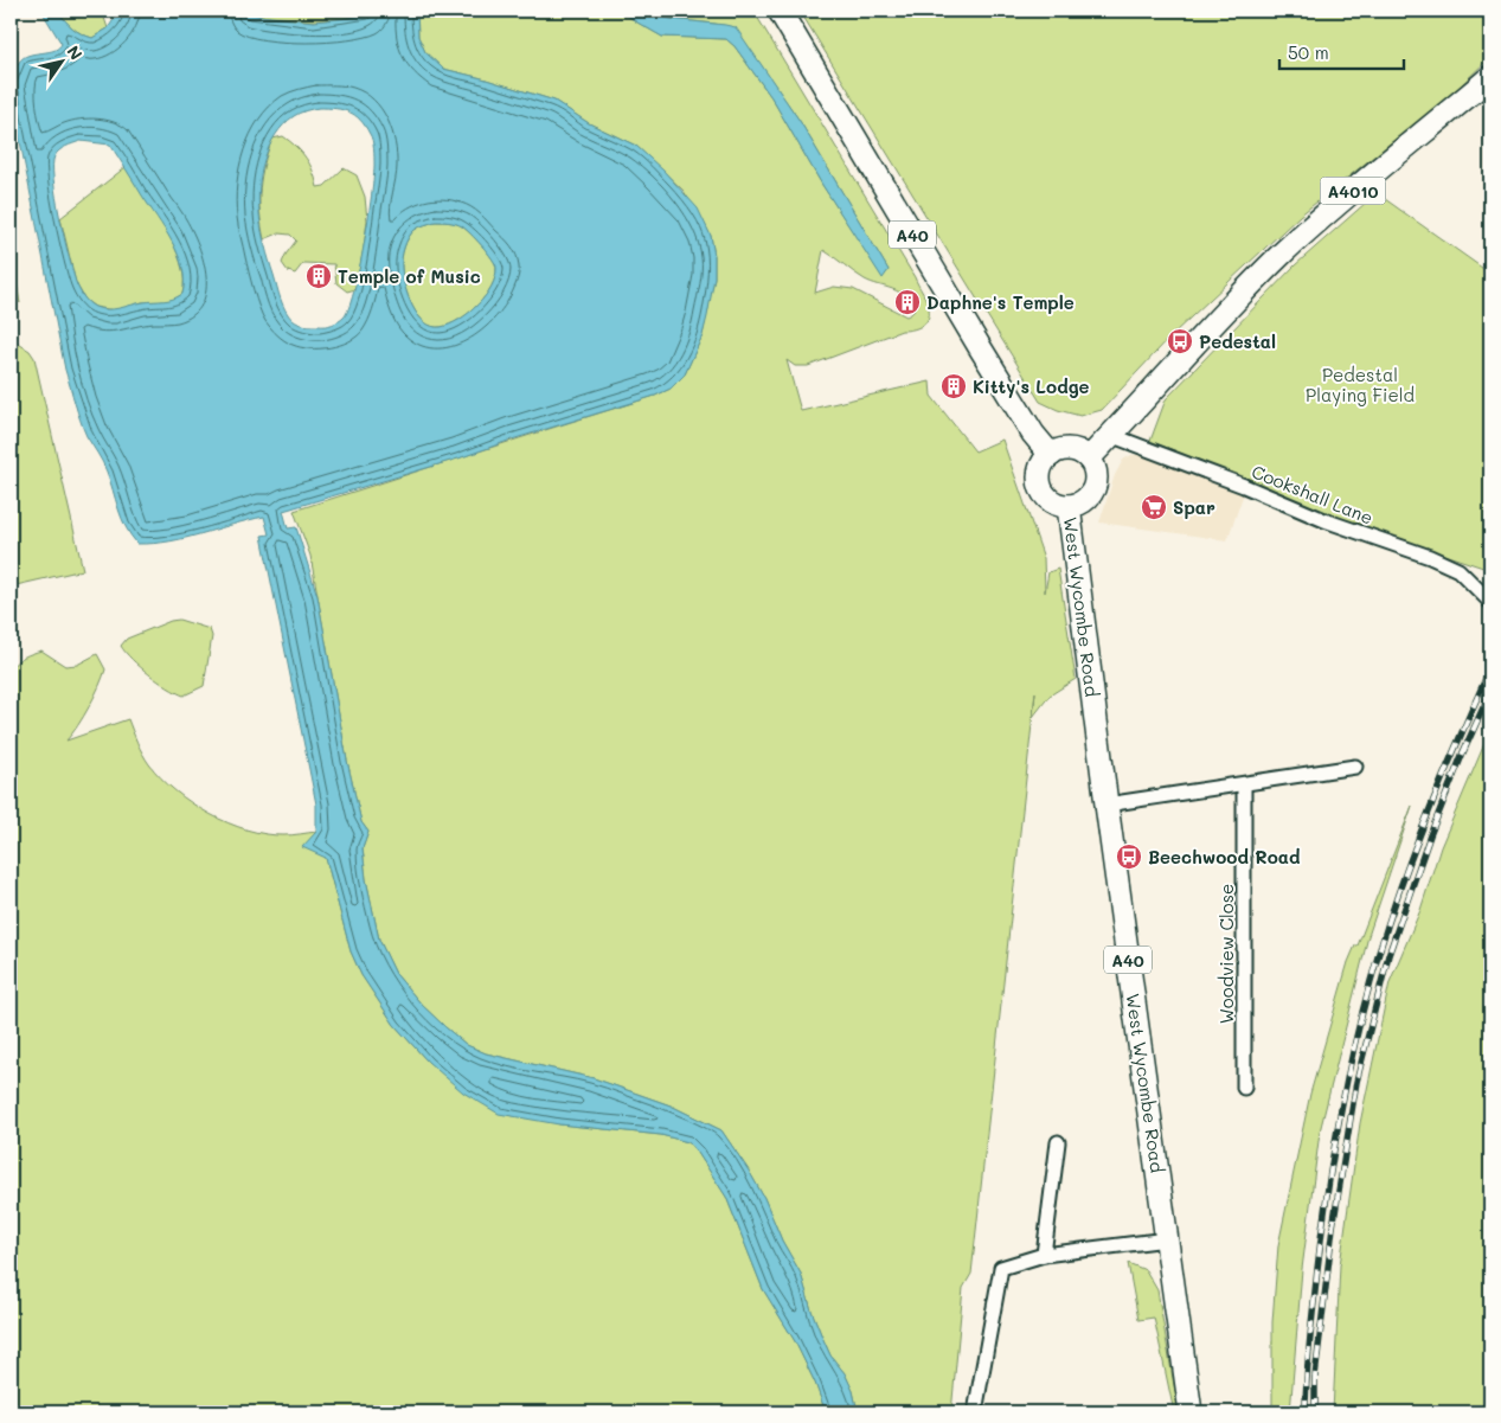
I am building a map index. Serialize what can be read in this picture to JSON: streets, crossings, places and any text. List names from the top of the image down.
{
  "streets": {
    "main road": ["A4010", "A40", "West Wycombe Road"],
    "street": ["Cookshall Lane", "Woodview Close"]
  },
  "crossings": [
    ["A4010", "A40"],
    ["A4010", "Cookshall Lane"],
    ["A4010", "West Wycombe Road"],
    ["A40", "West Wycombe Road"]
  ],
  "parks": ["Pedestal Playing Field"],
  "places": {
    "building": ["Temple of Music", "Daphne's Temple", "Kitty's Lodge"],
    "bus stop": ["Pedestal", "Beechwood Road"],
    "supermarket": ["Spar"]
  },
  "scale_bar": "50 m",
  "north": "top right"
}
